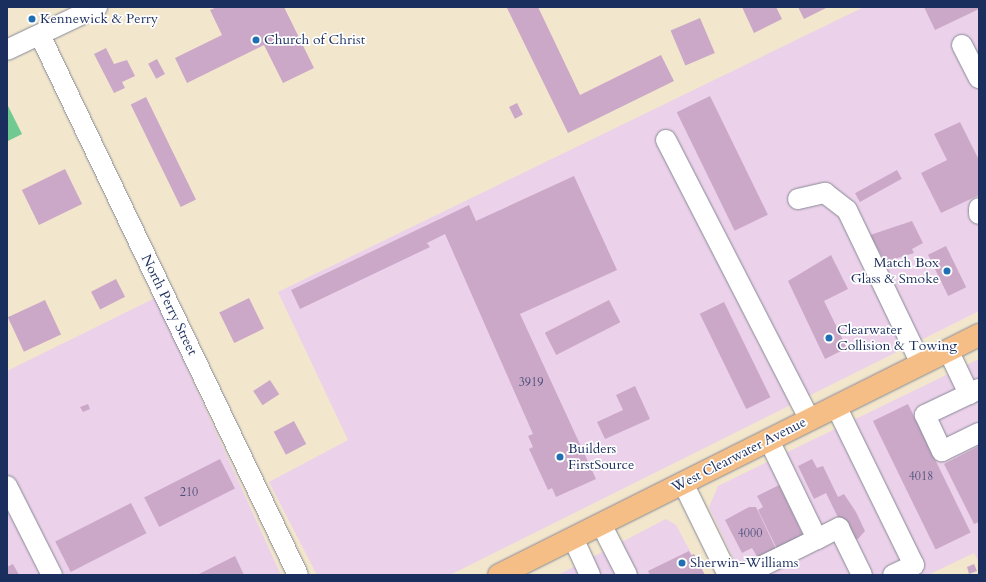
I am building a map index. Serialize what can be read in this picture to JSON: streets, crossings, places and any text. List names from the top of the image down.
{
  "streets": {
    "main road": ["West Clearwater Avenue"],
    "street": ["North Perry Street"]
  },
  "places": [
    "Kennewick & Perry",
    "Church of Christ",
    "Match Box Glass & Smoke",
    "Clearwater Collision & Towing",
    "Builders FirstSource",
    "Sherwin-Williams"
  ],
  "house_numbers": [
    "3919",
    "4018",
    "210",
    "4000"
  ]
}
